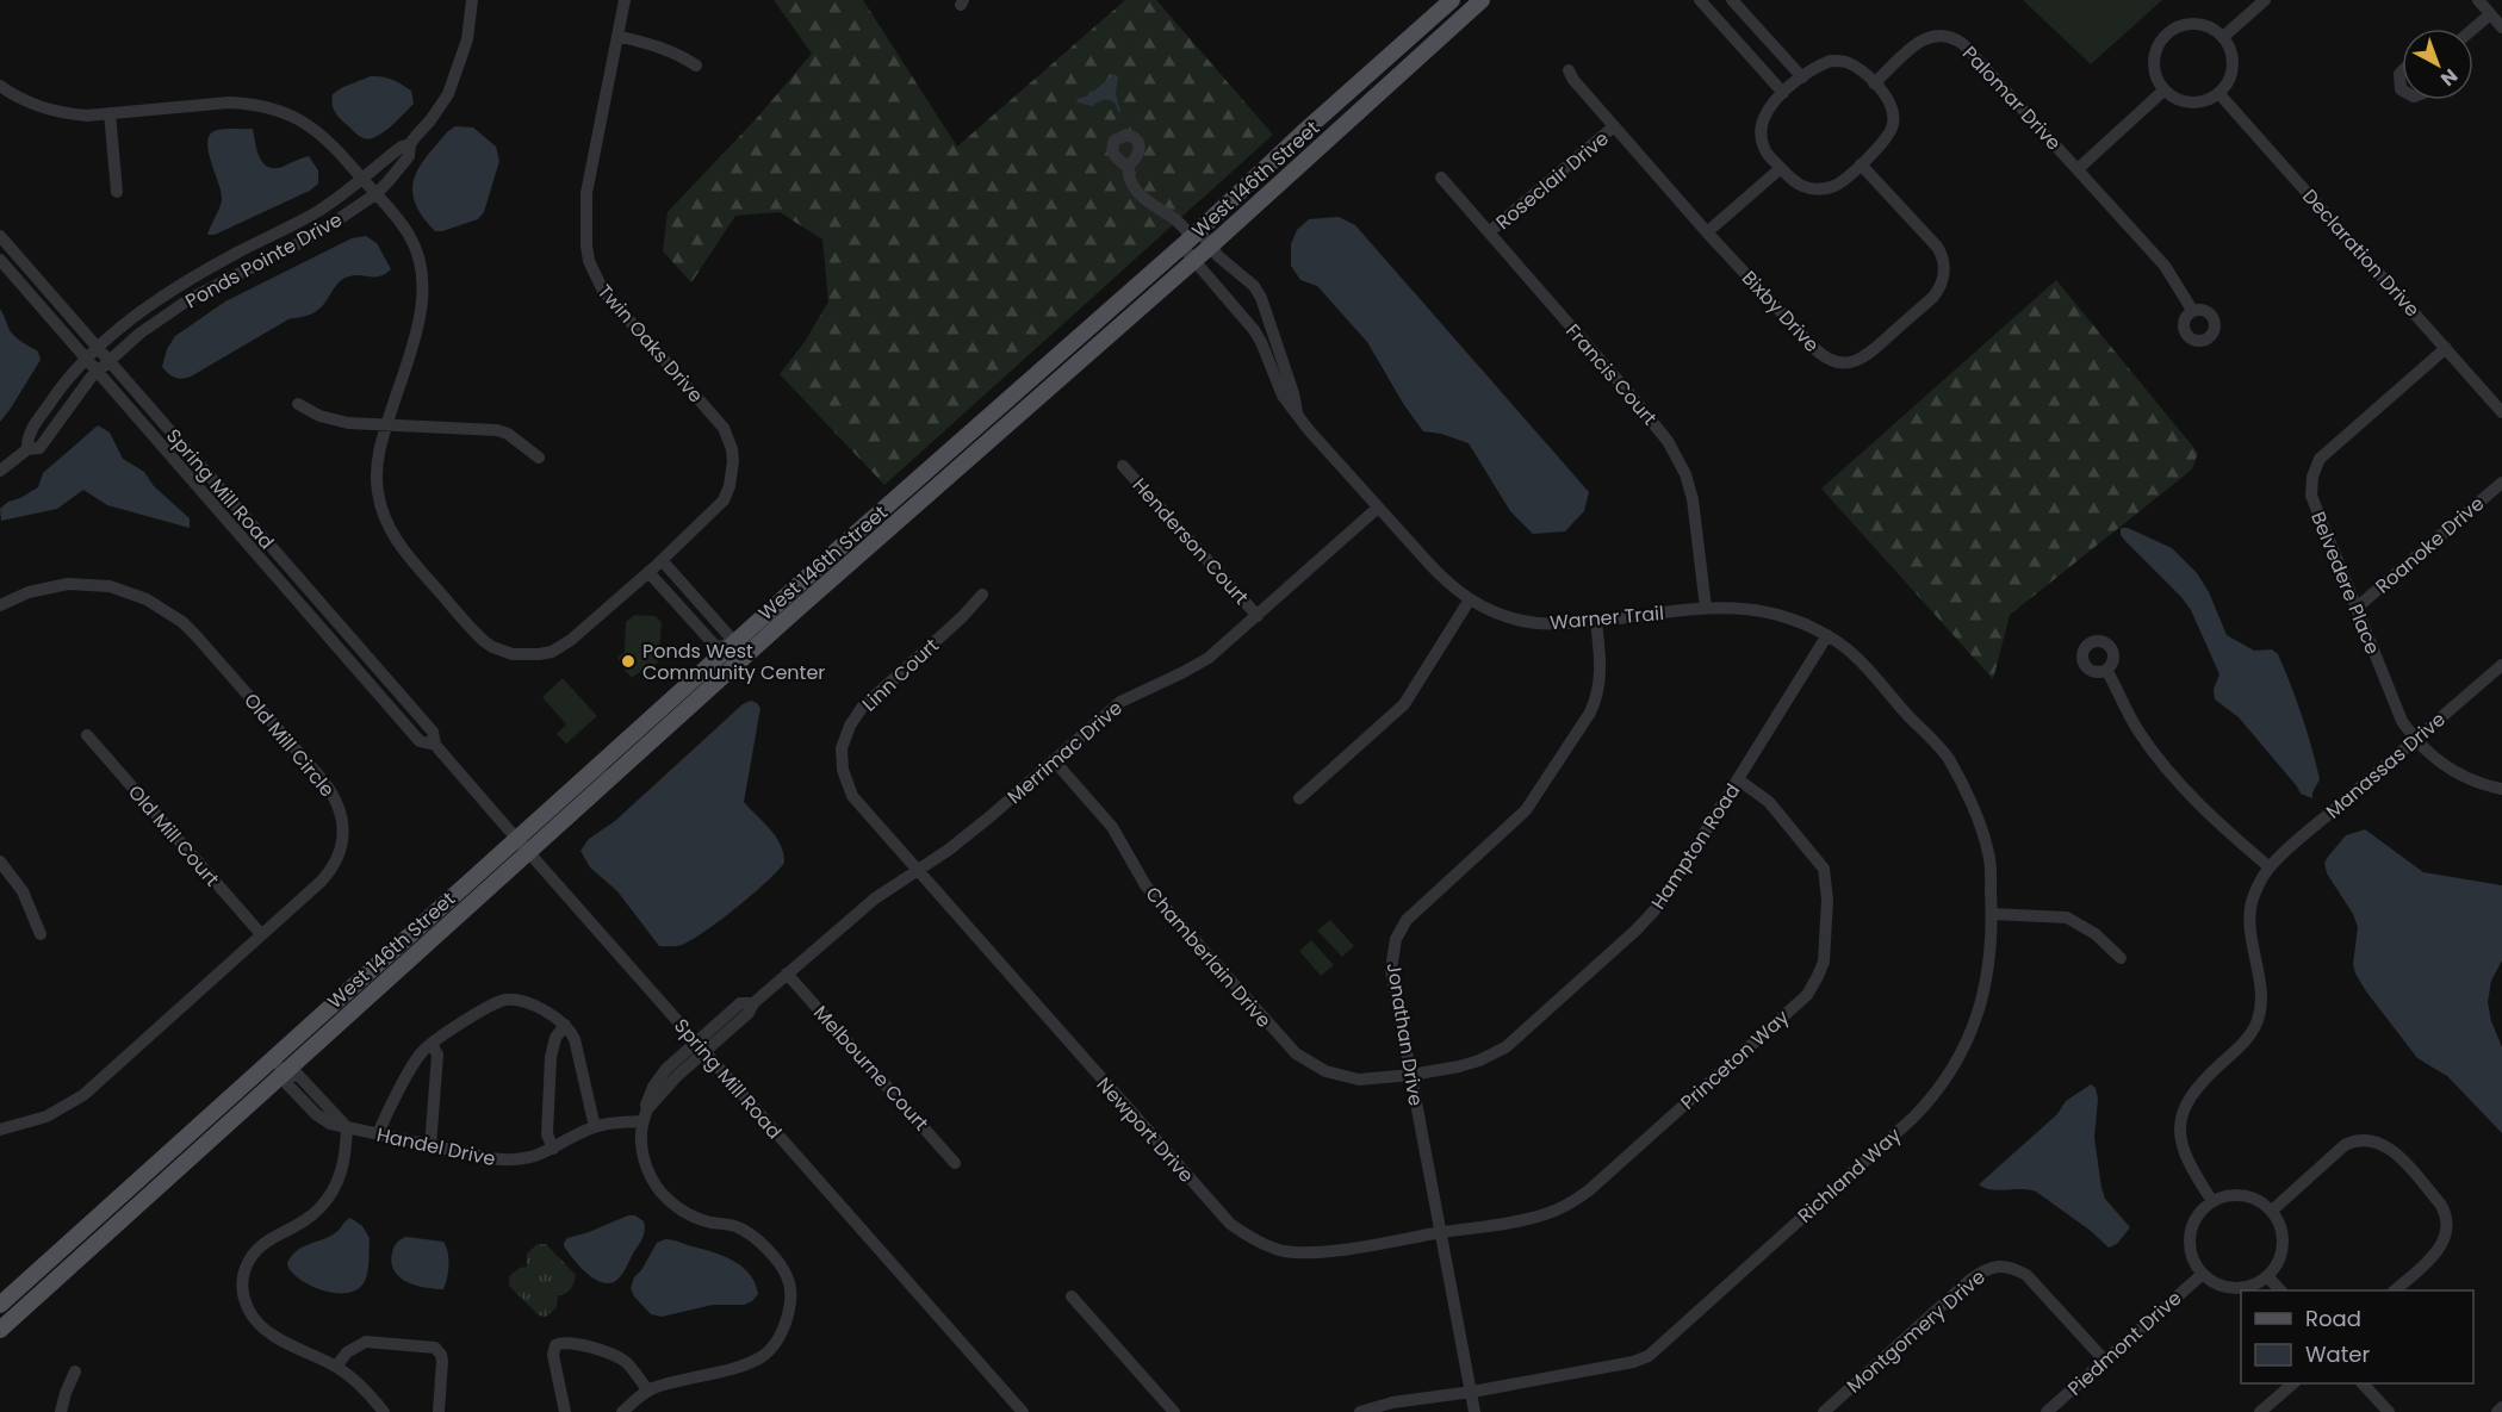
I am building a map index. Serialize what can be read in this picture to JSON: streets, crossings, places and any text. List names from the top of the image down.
{
  "streets": {
    "main road": ["West 146th Street"],
    "street": [
      "Palomar Drive",
      "Roseclair Drive",
      "Declaration Drive",
      "Ponds Pointe Drive",
      "Bixby Drive",
      "Twin Oaks Drive",
      "Francis Court",
      "Spring Mill Road",
      "Henderson Court",
      "Roanoke Drive",
      "Belvedere Place",
      "Warner Trail",
      "Linn Court",
      "Old Mill Circle",
      "Merrimac Drive",
      "Manassas Drive",
      "Old Mill Court",
      "Hampton Road",
      "Chamberlain Drive",
      "Jonathan Drive",
      "Princeton Way",
      "Melbourne Court",
      "Newport Drive",
      "Handel Drive",
      "Richland Way",
      "Montgomery Drive",
      "Piedmont Drive"
    ]
  },
  "crossings": [
    ["Palomar Drive", "Bixby Drive"],
    ["West 146th Street", "Spring Mill Road"],
    ["West 146th Street", "Warner Trail"],
    ["Roseclair Drive", "Bixby Drive"],
    ["Roseclair Drive", "Francis Court"],
    ["Declaration Drive", "Belvedere Place"],
    ["Ponds Pointe Drive", "Twin Oaks Drive"],
    ["Ponds Pointe Drive", "Spring Mill Road"],
    ["Francis Court", "Warner Trail"],
    ["Spring Mill Road", "Merrimac Drive"],
    ["Henderson Court", "Merrimac Drive"],
    ["Roanoke Drive", "Belvedere Place"],
    ["Belvedere Place", "Manassas Drive"],
    ["Warner Trail", "Merrimac Drive"],
    ["Warner Trail", "Hampton Road"],
    ["Warner Trail", "Jonathan Drive"],
    ["Warner Trail", "Richland Way"],
    ["Linn Court", "Merrimac Drive"],
    ["Linn Court", "Newport Drive"],
    ["Old Mill Circle", "Old Mill Court"],
    ["Merrimac Drive", "Chamberlain Drive"],
    ["Merrimac Drive", "Melbourne Court"],
    ["Merrimac Drive", "Newport Drive"],
    ["Merrimac Drive", "Handel Drive"],
    ["Hampton Road", "Chamberlain Drive"],
    ["Hampton Road", "Jonathan Drive"],
    ["Hampton Road", "Princeton Way"],
    ["Chamberlain Drive", "Jonathan Drive"],
    ["Jonathan Drive", "Princeton Way"],
    ["Jonathan Drive", "Newport Drive"],
    ["Jonathan Drive", "Richland Way"],
    ["Princeton Way", "Newport Drive"],
    ["Montgomery Drive", "Piedmont Drive"]
  ],
  "places": ["Ponds West Community Center"],
  "legend": ["Road", "Water"],
  "north": "bottom right"
}
